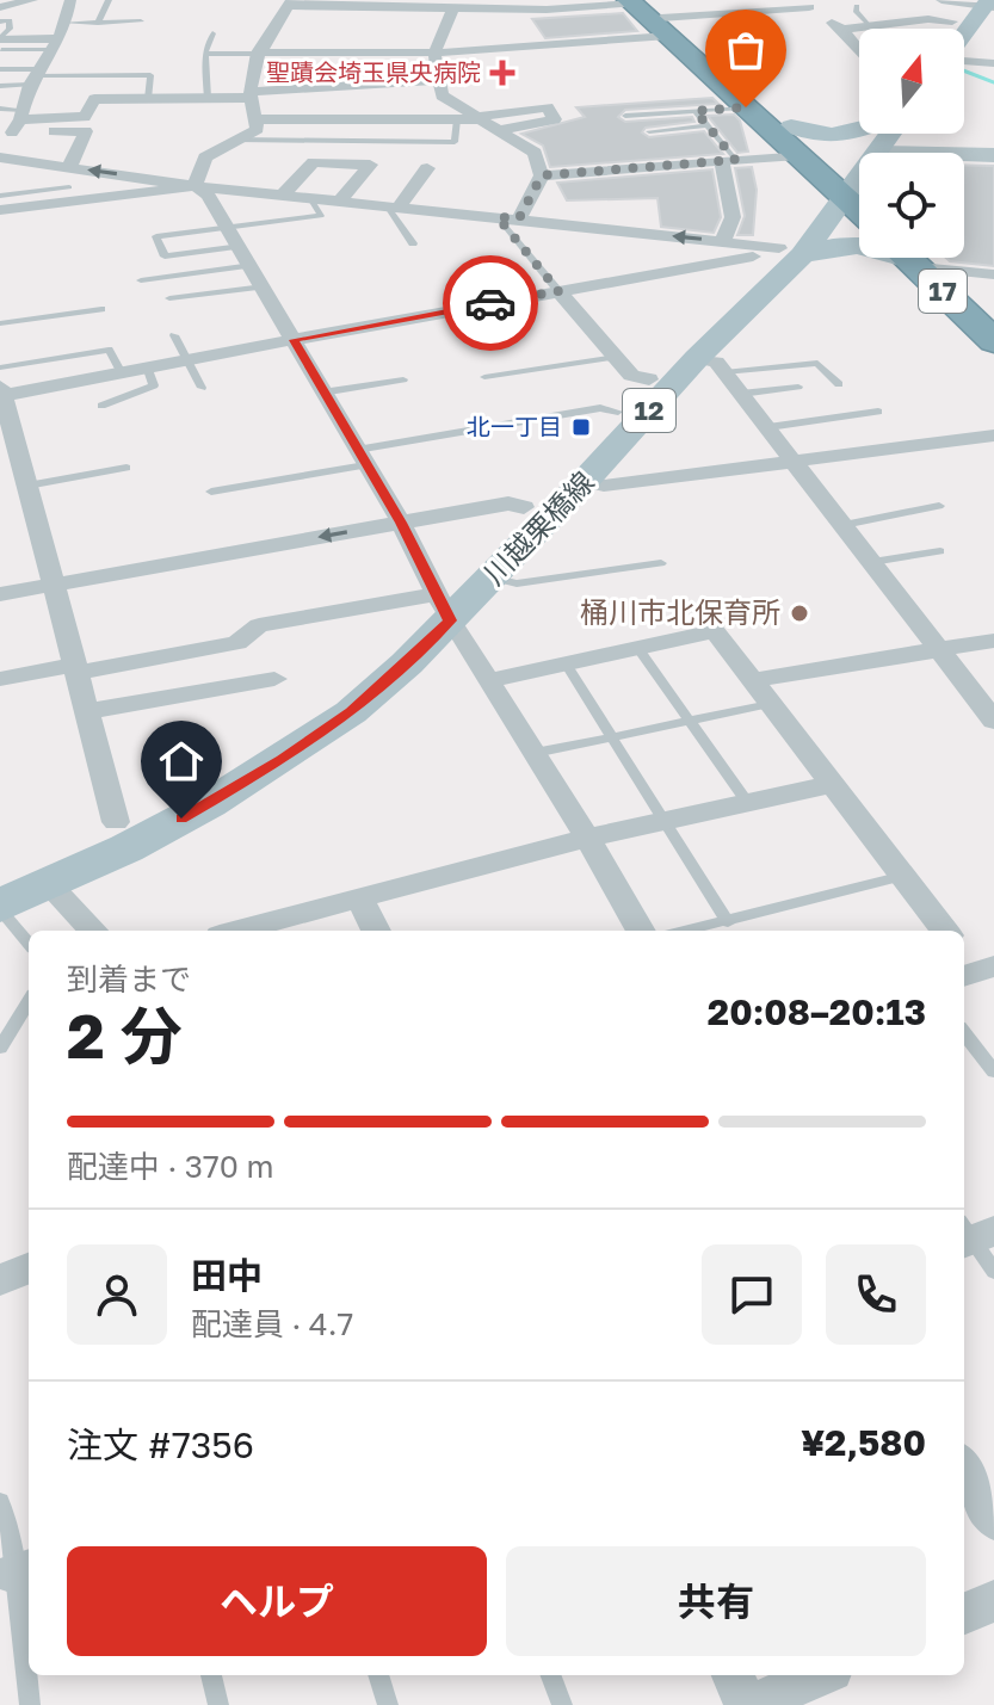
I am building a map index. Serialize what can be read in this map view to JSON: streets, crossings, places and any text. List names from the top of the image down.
{
  "streets": {
    "highway": ["17"],
    "main road": ["12", "川越栗橋線"]
  },
  "places": {
    "health": ["聖蹟会埼玉県央病院"],
    "transit": ["北一丁目"],
    "other": ["桶川市北保育所"]
  },
  "north": "top",
  "page": {
    "heading": ["2 分", "到着まで", "20:08–20:13"],
    "panel": [
      "田中",
      "配達員 · 4.7",
      "注文 #7356",
      "¥2,580"
    ],
    "bar": "配達中 · 370 m",
    "buttons": ["ヘルプ", "共有"]
  }
}
